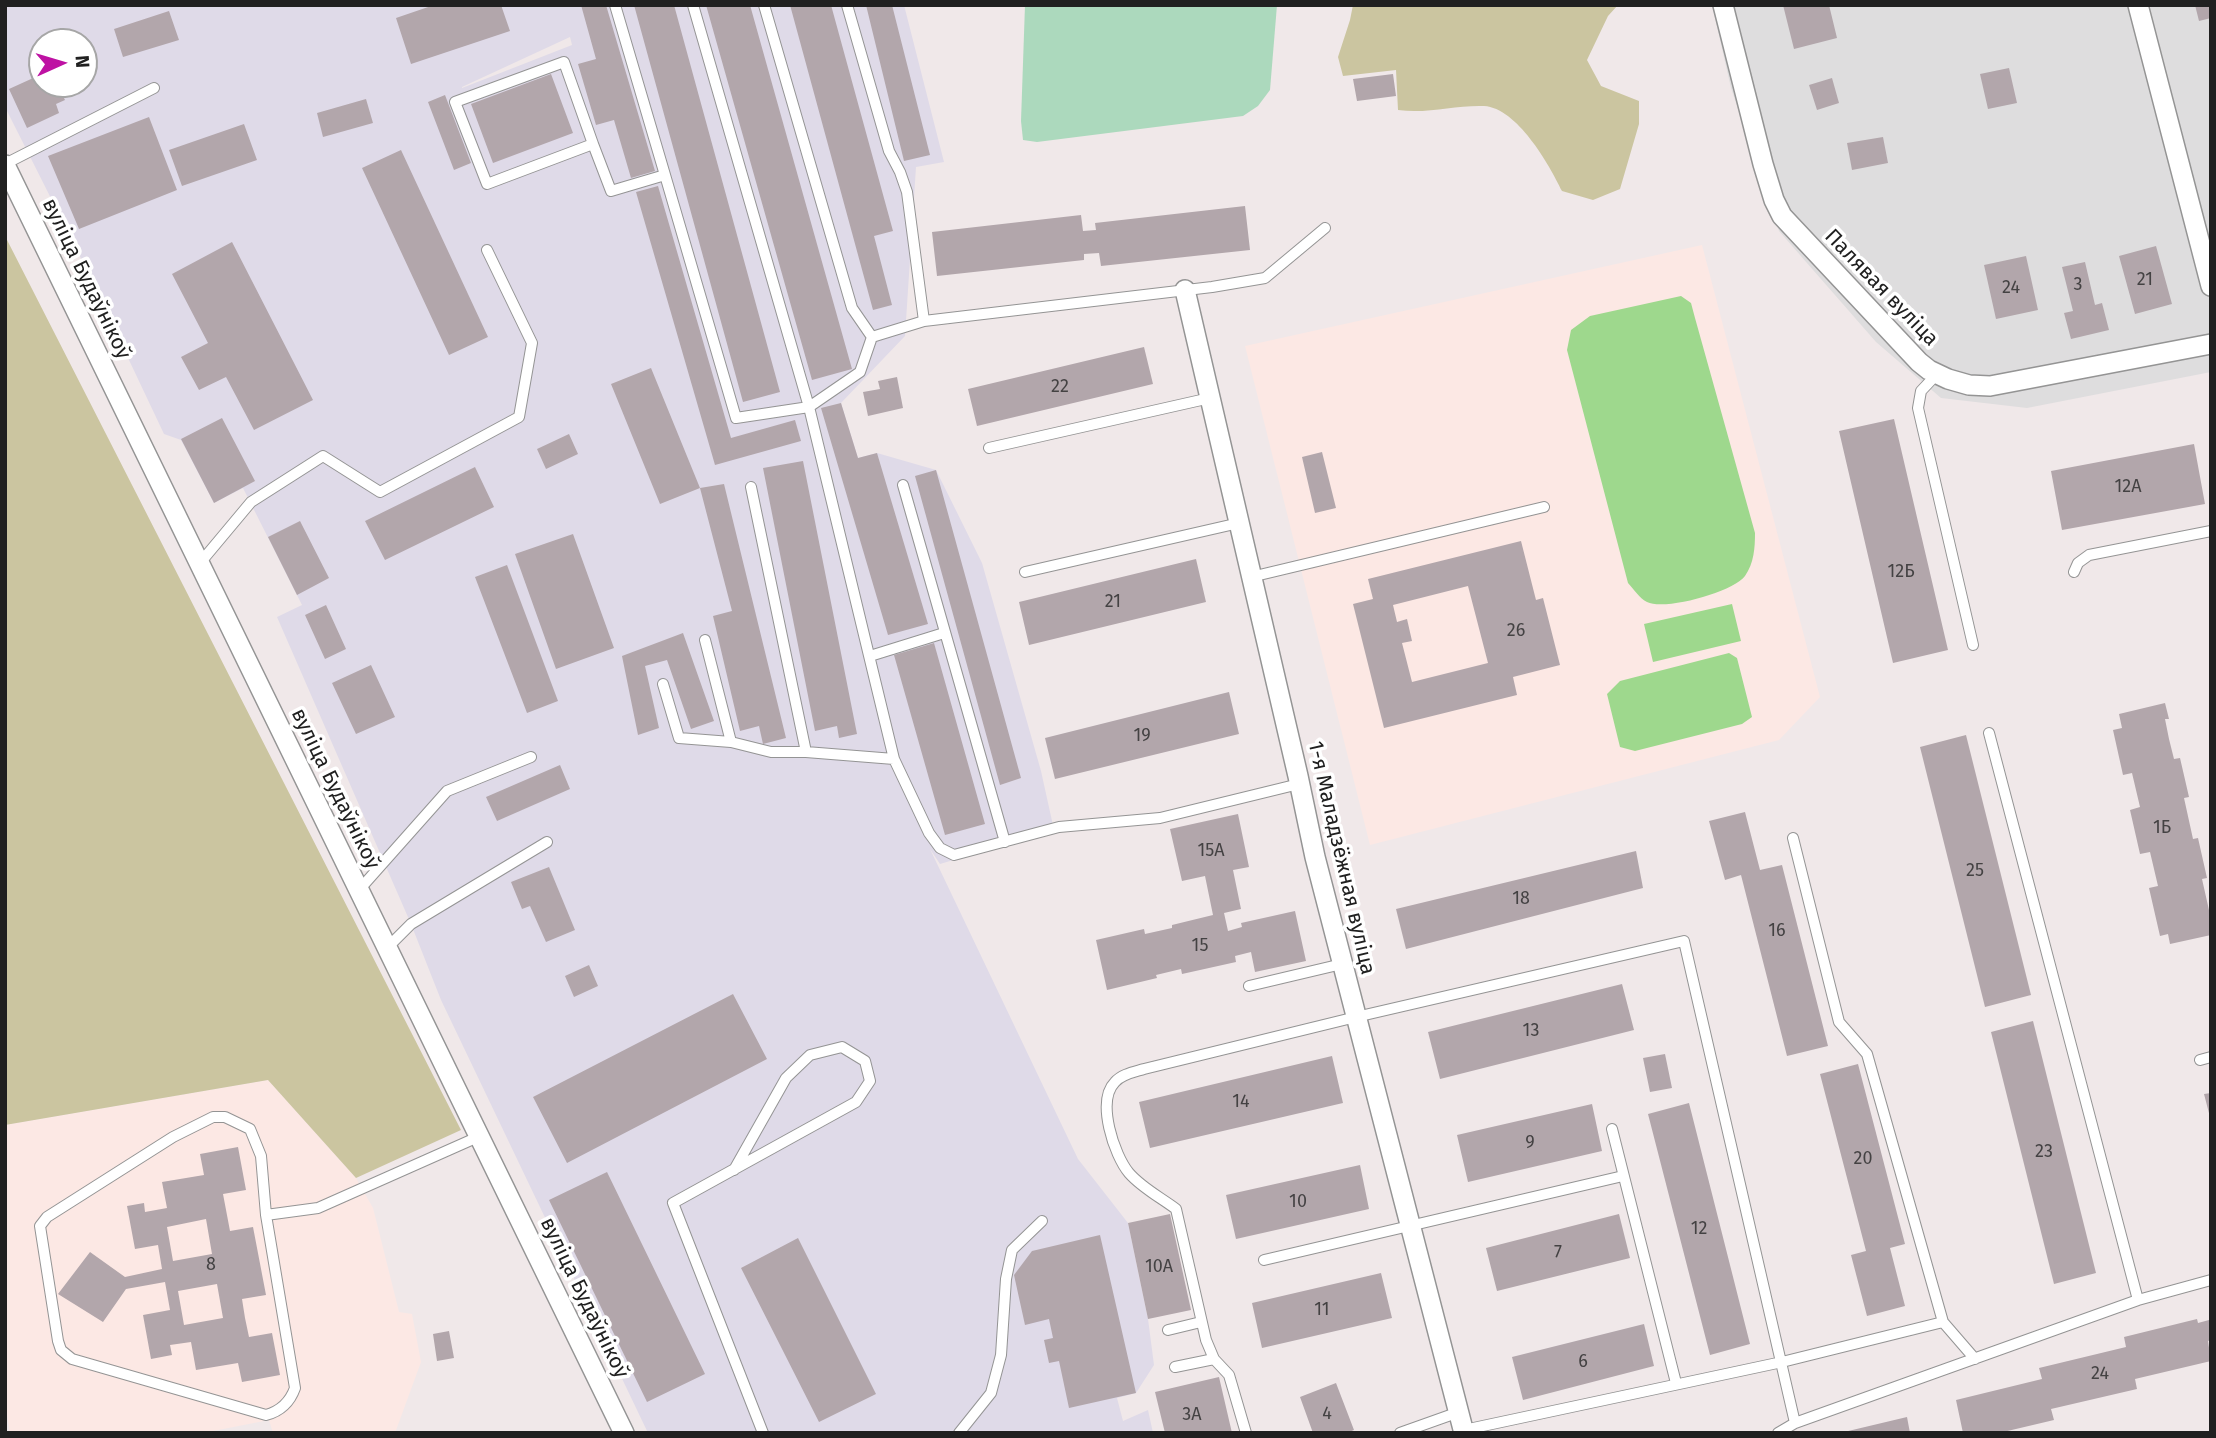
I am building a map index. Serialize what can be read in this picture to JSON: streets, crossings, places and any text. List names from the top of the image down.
{
  "streets": {
    "street": ["вуліца Будаўнікоў", "Палявая вуліца", "1-я Маладзёжная вуліца"]
  },
  "house_numbers": [
    "21",
    "3",
    "24",
    "22",
    "12А",
    "12Б",
    "21",
    "26",
    "19",
    "1Б",
    "15А",
    "25",
    "18",
    "16",
    "15",
    "13",
    "14",
    "9",
    "23",
    "20",
    "10",
    "12",
    "7",
    "8",
    "10А",
    "11",
    "6",
    "24",
    "4",
    "3А"
  ],
  "north": "right"
}
